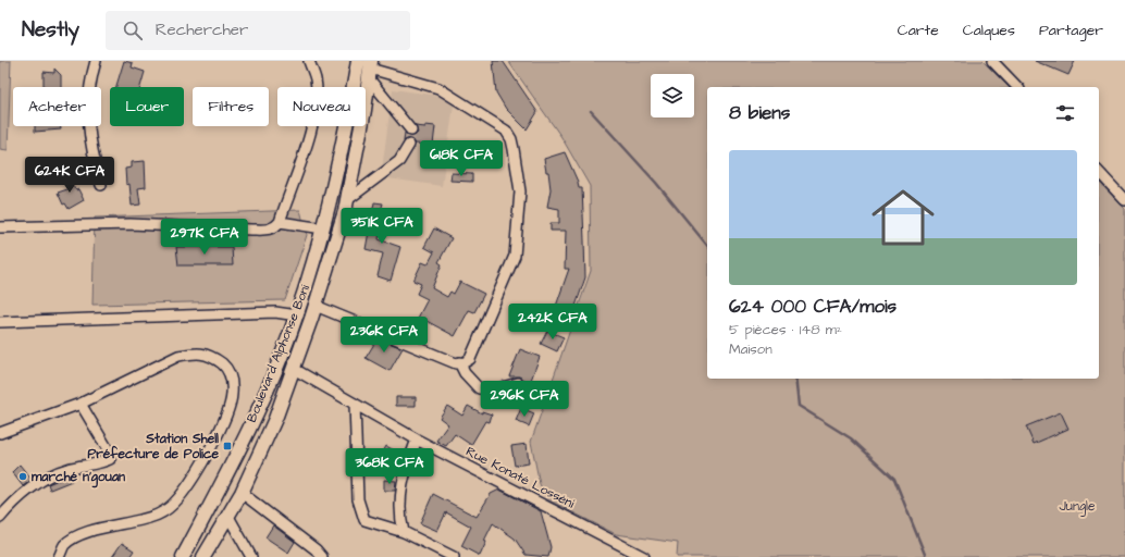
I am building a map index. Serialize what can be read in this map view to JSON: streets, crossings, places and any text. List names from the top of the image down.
{
  "streets": {
    "main road": ["Boulevard Alphonse Boni"],
    "street": ["Rue Konaté Losséni"]
  },
  "crossings": [
    ["Boulevard Alphonse Boni", "Rue Konaté Losséni"]
  ],
  "parks": ["Jungle"],
  "places": {
    "transit": ["Station Shell Préfecture de Police"],
    "other": ["marché n'gouan"]
  },
  "page": {
    "header": "Nestly",
    "search": "Rechercher",
    "nav": ["Carte", "Calques", "Partager"],
    "chip": [
      "Acheter",
      "Louer",
      "Filtres",
      "Nouveau"
    ],
    "heading": "8 biens",
    "list": [
      {
        "name": "624 000 CFA/mois",
        "note": "5 pièces · 148 m² · Maison"
      }
    ],
    "price": [
      "618K CFA",
      "624K CFA",
      "351K CFA",
      "297K CFA",
      "242K CFA",
      "236K CFA",
      "296K CFA",
      "368K CFA"
    ]
  }
}
